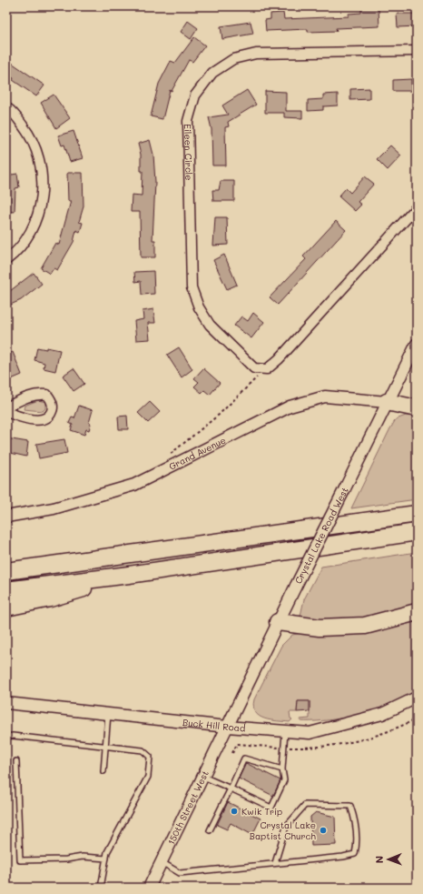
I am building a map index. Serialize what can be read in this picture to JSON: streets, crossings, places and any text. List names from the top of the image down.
{
  "streets": {
    "street": [
      "Eileen Circle",
      "Grand Avenue",
      "Crystal Lake Road West",
      "Buck Hill Road",
      "150th Street West"
    ]
  },
  "crossings": [
    ["Grand Avenue", "Crystal Lake Road West"],
    ["Crystal Lake Road West", "Buck Hill Road"],
    ["Crystal Lake Road West", "150th Street West"],
    ["Buck Hill Road", "150th Street West"]
  ],
  "places": ["Kwik Trip", "Crystal Lake Baptist Church"],
  "north": "left"
}
